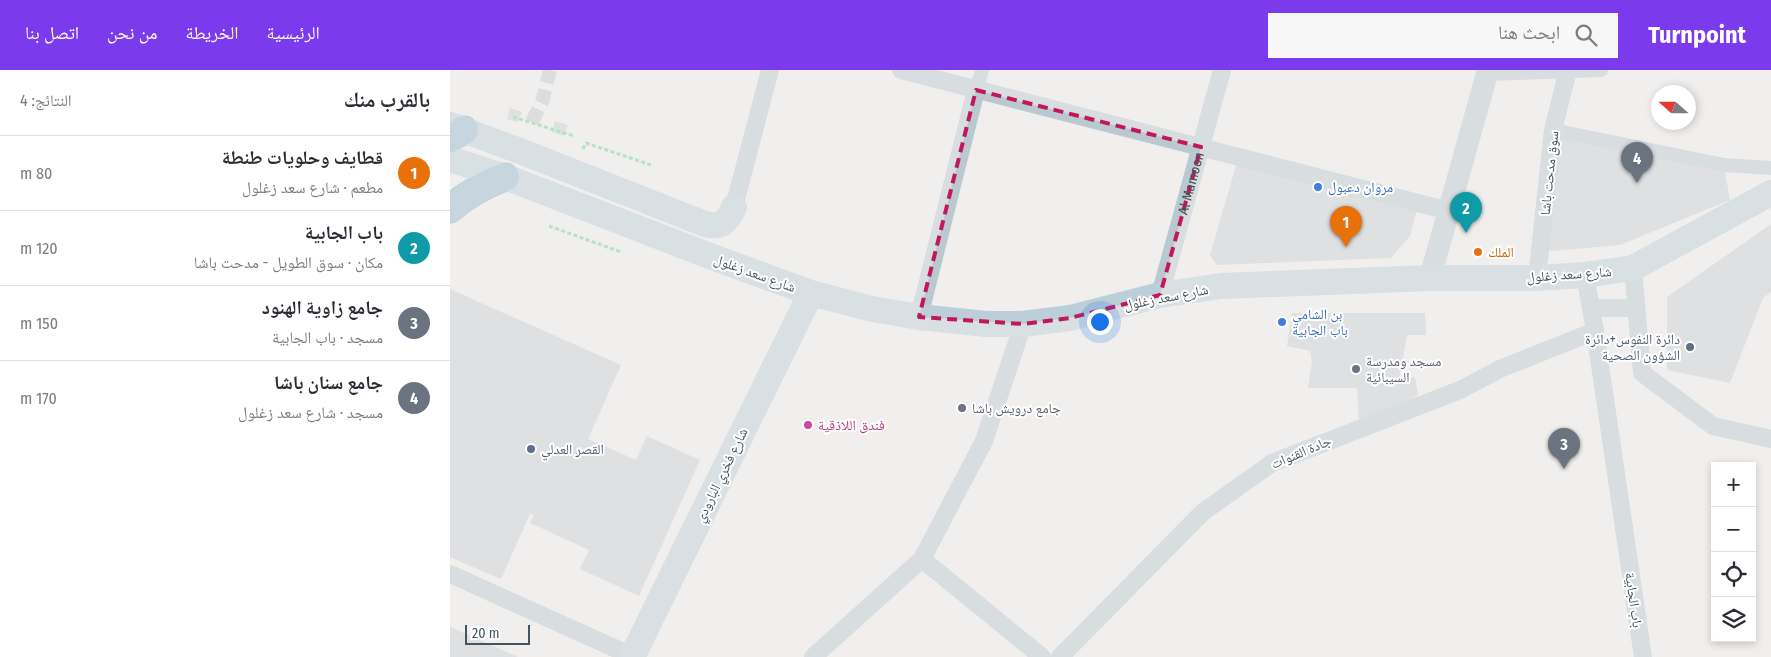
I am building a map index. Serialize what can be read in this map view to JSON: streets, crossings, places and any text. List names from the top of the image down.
{
  "streets": {
    "main road": ["شارع سعد زغلول", "شارع فخري البارودي"],
    "street": [
      "سوق مدحت باشا",
      "Al Mamoon",
      "جادة القنوات",
      "باب الجابية"
    ]
  },
  "crossings": [
    ["سوق مدحت باشا", "شارع سعد زغلول"],
    ["Al Mamoon", "شارع سعد زغلول"],
    ["شارع سعد زغلول", "شارع فخري البارودي"],
    ["شارع سعد زغلول", "باب الجابية"],
    ["جادة القنوات", "باب الجابية"]
  ],
  "places": [
    "مروان دعبول",
    "الملك",
    "بن الشامي باب الجابية",
    "دائرة النفوس+دائرة الشؤون الصحية",
    "مسجد ومدرسة السيبائية",
    "جامع درويش باشا",
    "فندق اللاذقية",
    "القصر العدلي"
  ],
  "scale_bar": "20 m",
  "north": "left",
  "page": {
    "header": "Turnpoint",
    "search": "ابحث هنا",
    "nav": [
      "الرئيسية",
      "الخريطة",
      "من نحن",
      "اتصل بنا"
    ],
    "heading": ["بالقرب منك", "النتائج: 4"],
    "list": [
      {
        "mark": "1",
        "name": "قطايف وحلويات طنطة",
        "note": "مطعم · شارع سعد زغلول",
        "value": "80 m"
      },
      {
        "mark": "2",
        "name": "باب الجابية",
        "note": "مكان · سوق الطويل - مدحت باشا",
        "value": "120 m"
      },
      {
        "mark": "3",
        "name": "جامع زاوية الهنود",
        "note": "مسجد · باب الجابية",
        "value": "150 m"
      },
      {
        "mark": "4",
        "name": "جامع سنان باشا",
        "note": "مسجد · شارع سعد زغلول",
        "value": "170 m"
      }
    ],
    "pins": [
      "4",
      "2",
      "1",
      "3"
    ],
    "map_buttons": ["+", "−"],
    "scale": "20 m"
  }
}
